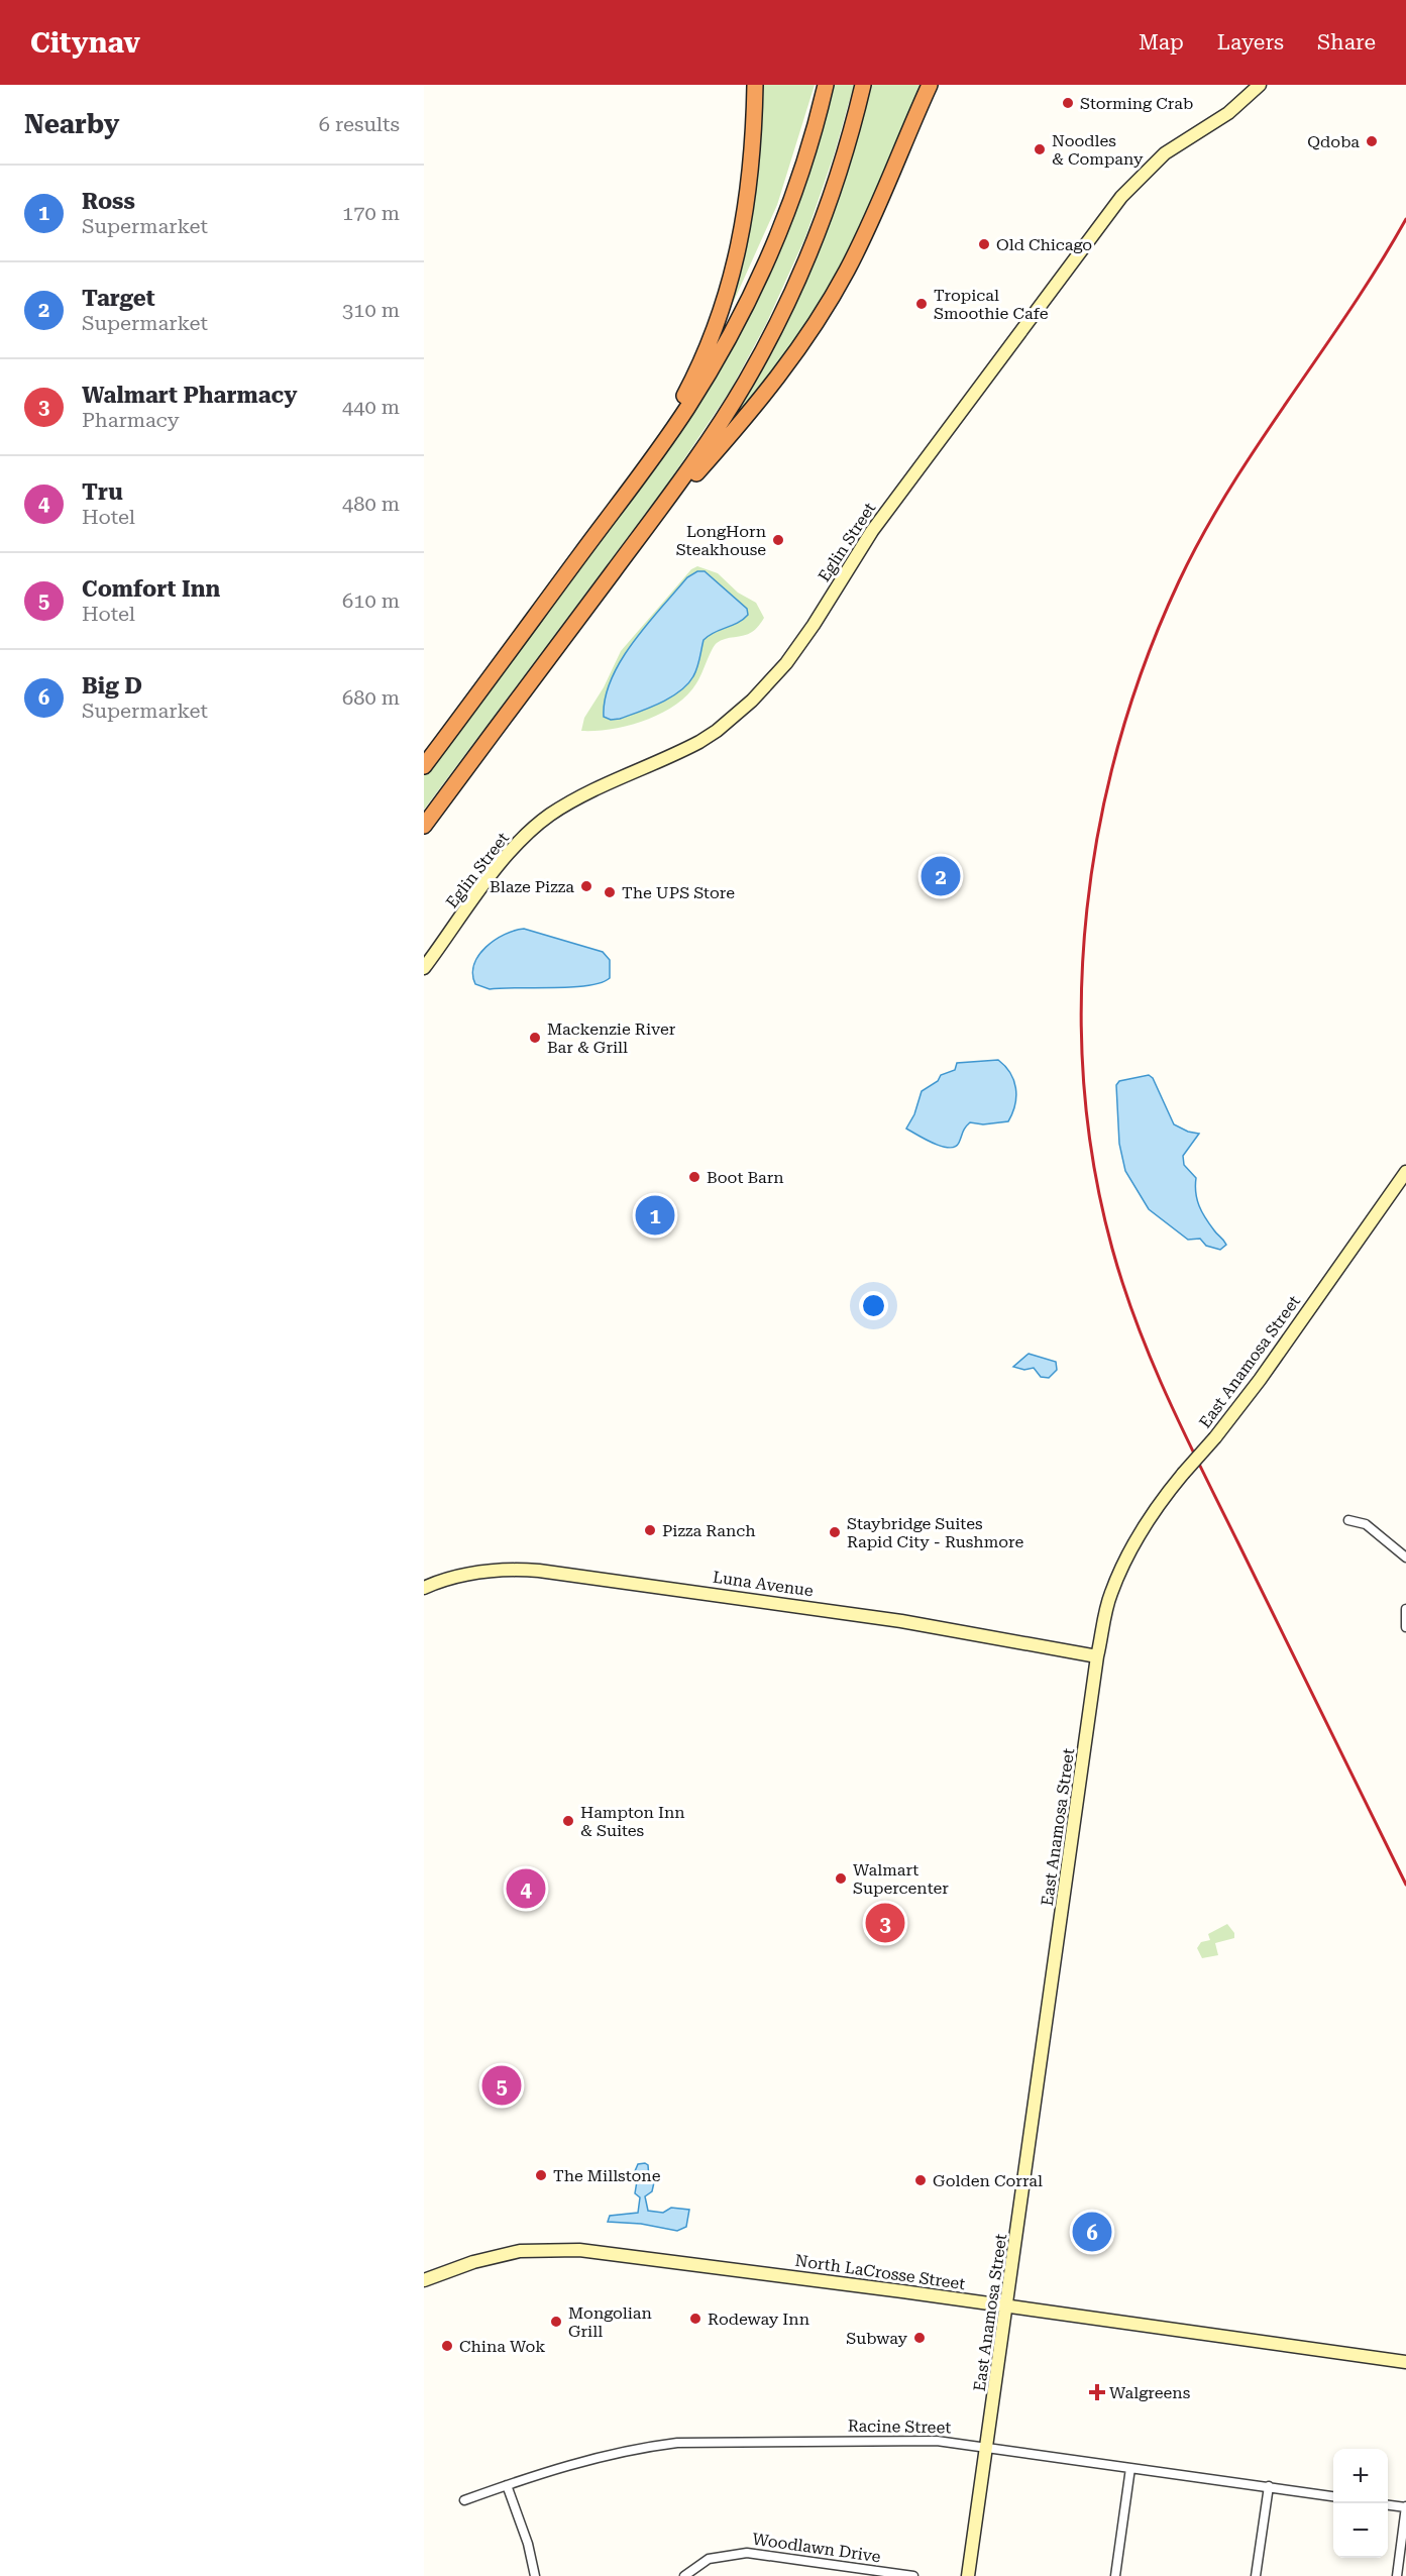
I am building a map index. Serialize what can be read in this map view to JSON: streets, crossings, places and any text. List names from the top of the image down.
{
  "streets": {
    "main road": [
      "Eglin Street",
      "East Anamosa Street",
      "Luna Avenue",
      "North LaCrosse Street"
    ],
    "street": ["Racine Street", "Woodlawn Drive"]
  },
  "crossings": [
    ["East Anamosa Street", "Luna Avenue"],
    ["East Anamosa Street", "North LaCrosse Street"],
    ["East Anamosa Street", "Racine Street"]
  ],
  "places": {
    "other": [
      "Storming Crab",
      "Qdoba",
      "Noodles & Company",
      "Old Chicago",
      "Tropical Smoothie Cafe",
      "LongHorn Steakhouse",
      "Blaze Pizza",
      "The UPS Store",
      "Mackenzie River Bar & Grill",
      "Boot Barn",
      "Pizza Ranch",
      "Staybridge Suites Rapid City - Rushmore",
      "Hampton Inn & Suites",
      "Walmart Supercenter",
      "The Millstone",
      "Golden Corral",
      "Rodeway Inn",
      "Mongolian Grill",
      "Subway",
      "China Wok"
    ],
    "health": ["Walgreens"]
  },
  "page": {
    "header": "Citynav",
    "nav": ["Map", "Layers", "Share"],
    "heading": ["Nearby", "6 results"],
    "list": [
      {
        "mark": "1",
        "name": "Ross",
        "note": "Supermarket",
        "value": "170 m"
      },
      {
        "mark": "2",
        "name": "Target",
        "note": "Supermarket",
        "value": "310 m"
      },
      {
        "mark": "3",
        "name": "Walmart Pharmacy",
        "note": "Pharmacy",
        "value": "440 m"
      },
      {
        "mark": "4",
        "name": "Tru",
        "note": "Hotel",
        "value": "480 m"
      },
      {
        "mark": "5",
        "name": "Comfort Inn",
        "note": "Hotel",
        "value": "610 m"
      },
      {
        "mark": "6",
        "name": "Big D",
        "note": "Supermarket",
        "value": "680 m"
      }
    ],
    "pins": [
      "2",
      "1",
      "4",
      "3",
      "5",
      "6"
    ],
    "map_buttons": ["+", "−"]
  }
}
